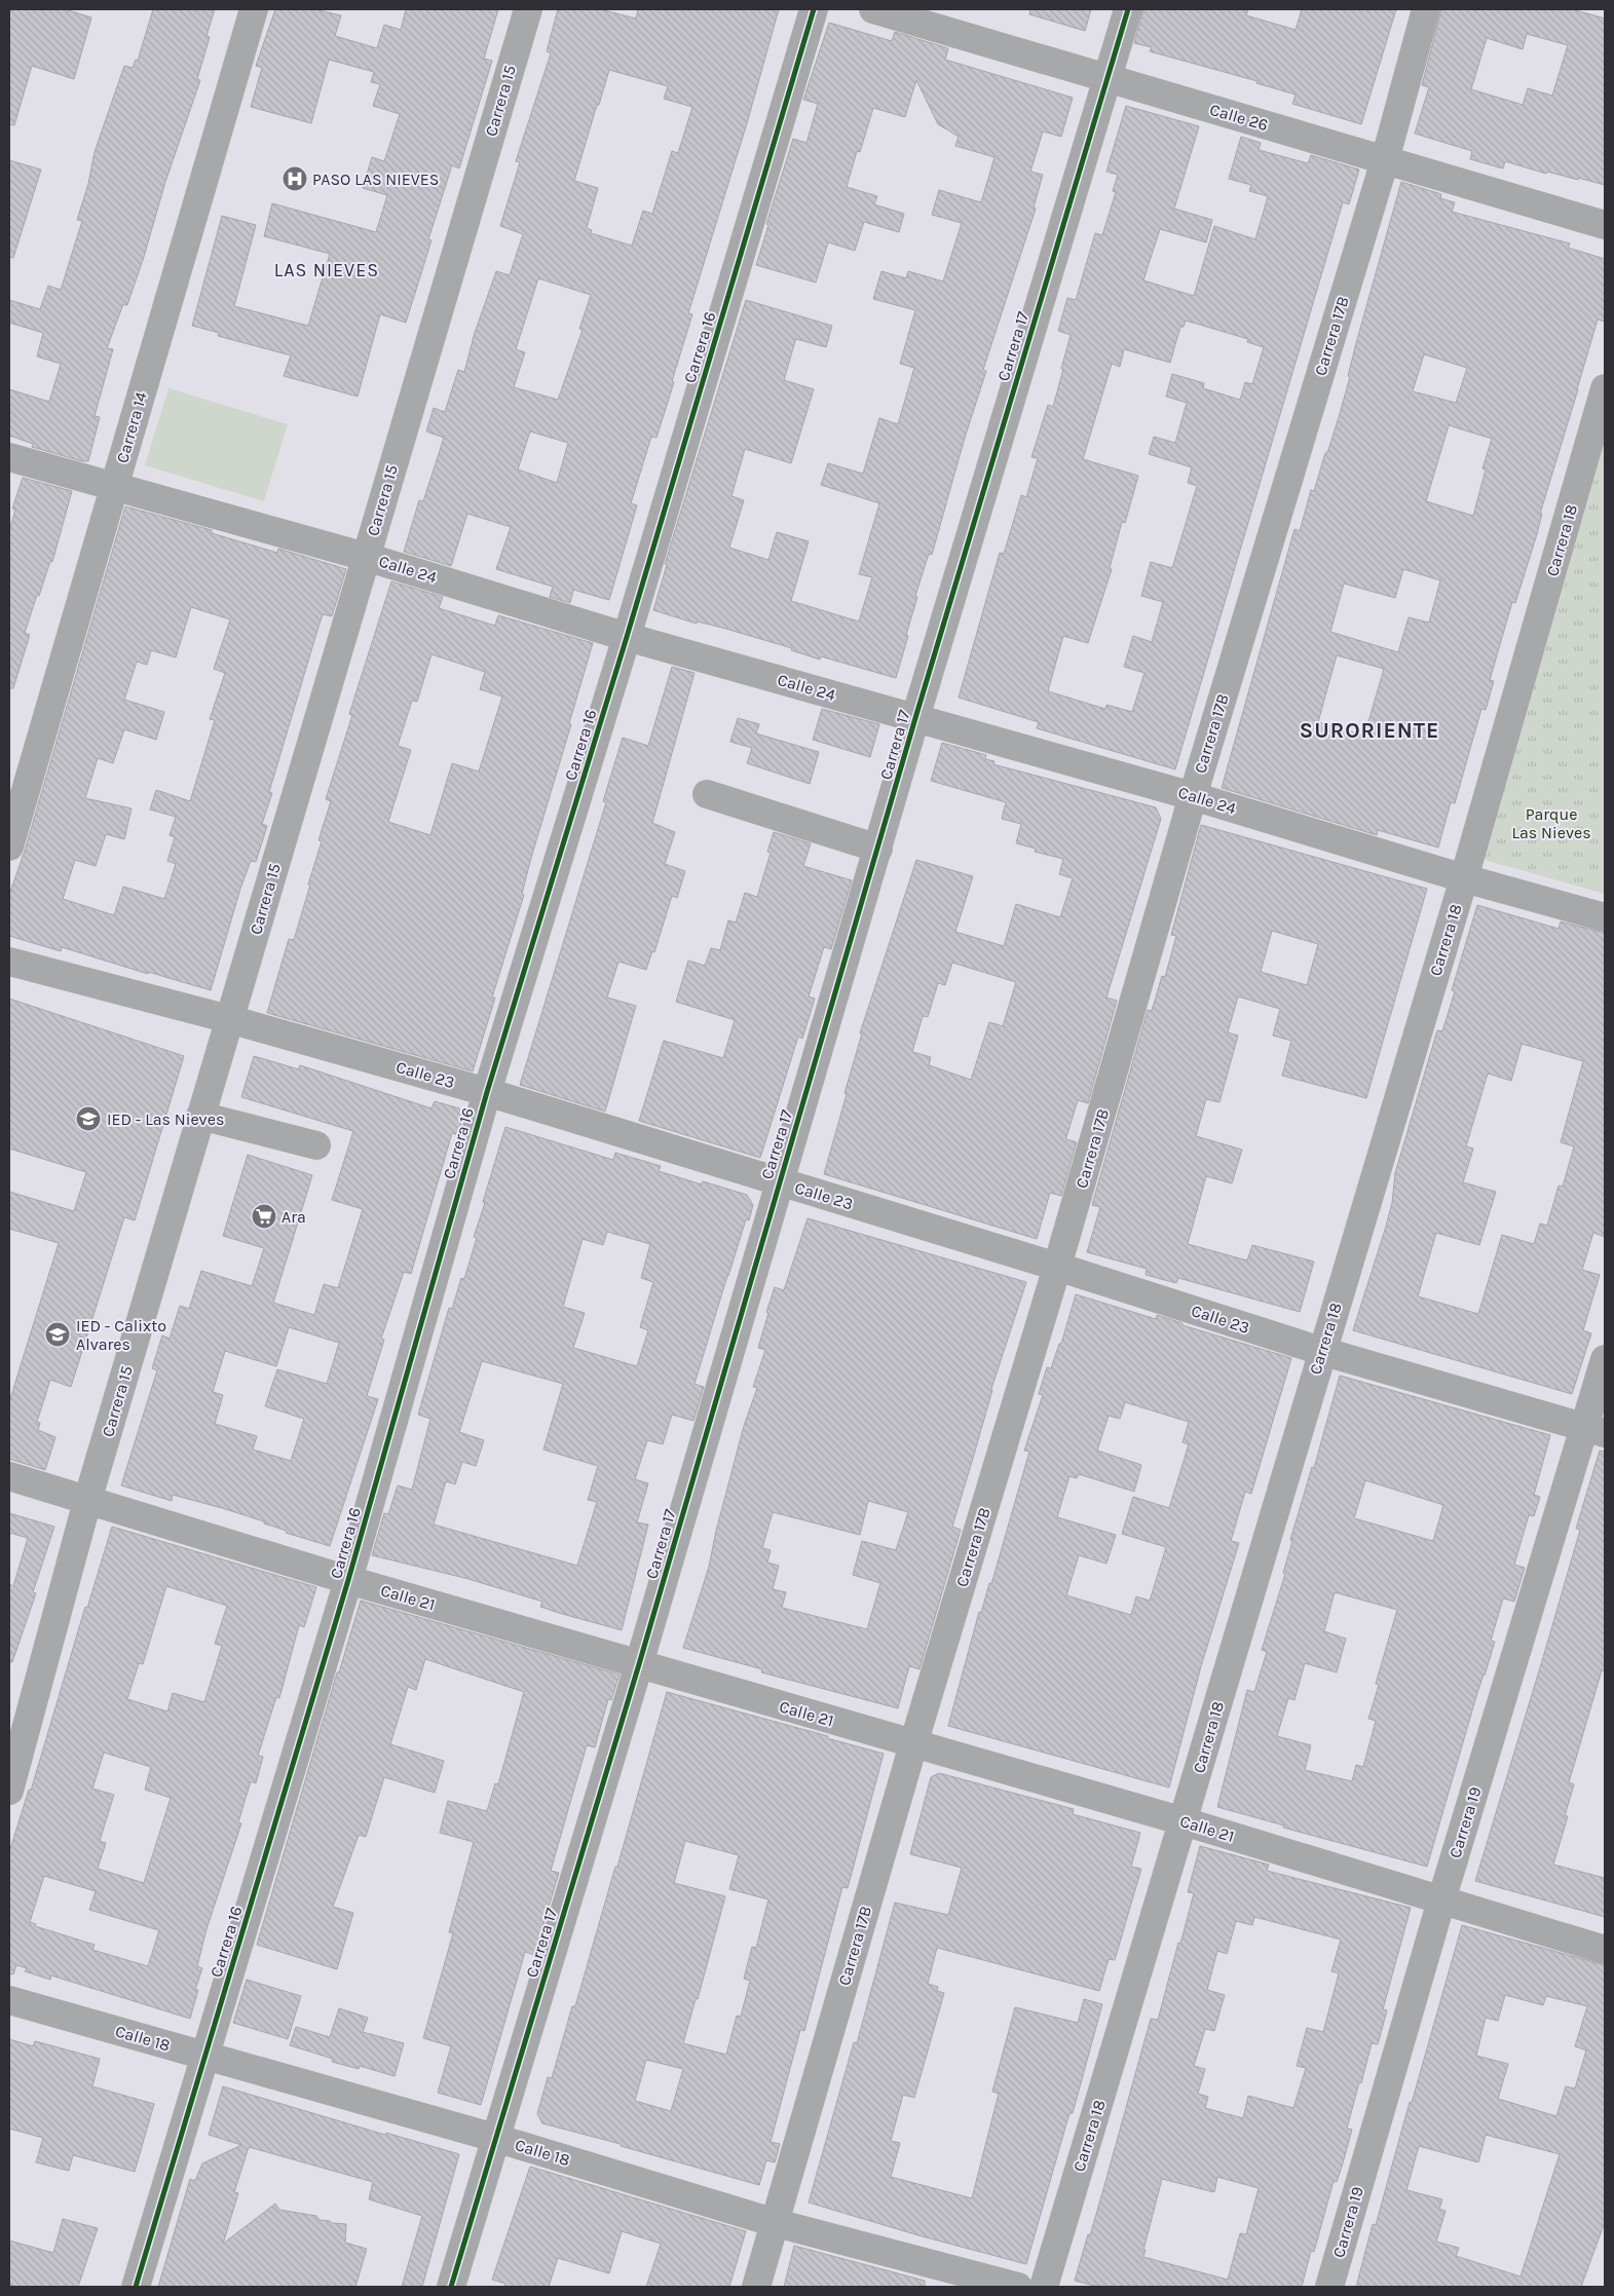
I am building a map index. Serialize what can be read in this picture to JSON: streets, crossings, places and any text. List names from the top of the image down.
{
  "streets": {
    "street": [
      "Carrera 15",
      "Calle 26",
      "Carrera 17B",
      "Carrera 17",
      "Carrera 16",
      "Carrera 14",
      "Carrera 18",
      "Calle 24",
      "Calle 23",
      "Calle 21",
      "Carrera 19",
      "Calle 18"
    ]
  },
  "crossings": [
    ["Carrera 15", "Calle 24"],
    ["Carrera 15", "Calle 23"],
    ["Carrera 15", "Calle 21"],
    ["Calle 26", "Carrera 17B"],
    ["Calle 26", "Carrera 17"],
    ["Carrera 17B", "Calle 24"],
    ["Carrera 17B", "Calle 23"],
    ["Carrera 17B", "Calle 21"],
    ["Carrera 17B", "Calle 18"],
    ["Carrera 17", "Calle 24"],
    ["Carrera 17", "Calle 23"],
    ["Carrera 17", "Calle 21"],
    ["Carrera 17", "Calle 18"],
    ["Carrera 16", "Calle 24"],
    ["Carrera 16", "Calle 23"],
    ["Carrera 16", "Calle 21"],
    ["Carrera 16", "Calle 18"],
    ["Carrera 14", "Calle 24"],
    ["Carrera 18", "Calle 24"],
    ["Carrera 18", "Calle 23"],
    ["Carrera 18", "Calle 21"],
    ["Calle 23", "Carrera 19"],
    ["Calle 21", "Carrera 19"]
  ],
  "districts": ["LAS NIEVES", "SURORIENTE"],
  "parks": ["Parque Las Nieves"],
  "places": {
    "hospital": ["PASO LAS NIEVES"],
    "school or university": ["IED - Las Nieves", "IED - Calixto Alvares"],
    "supermarket": ["Ara"]
  }
}
